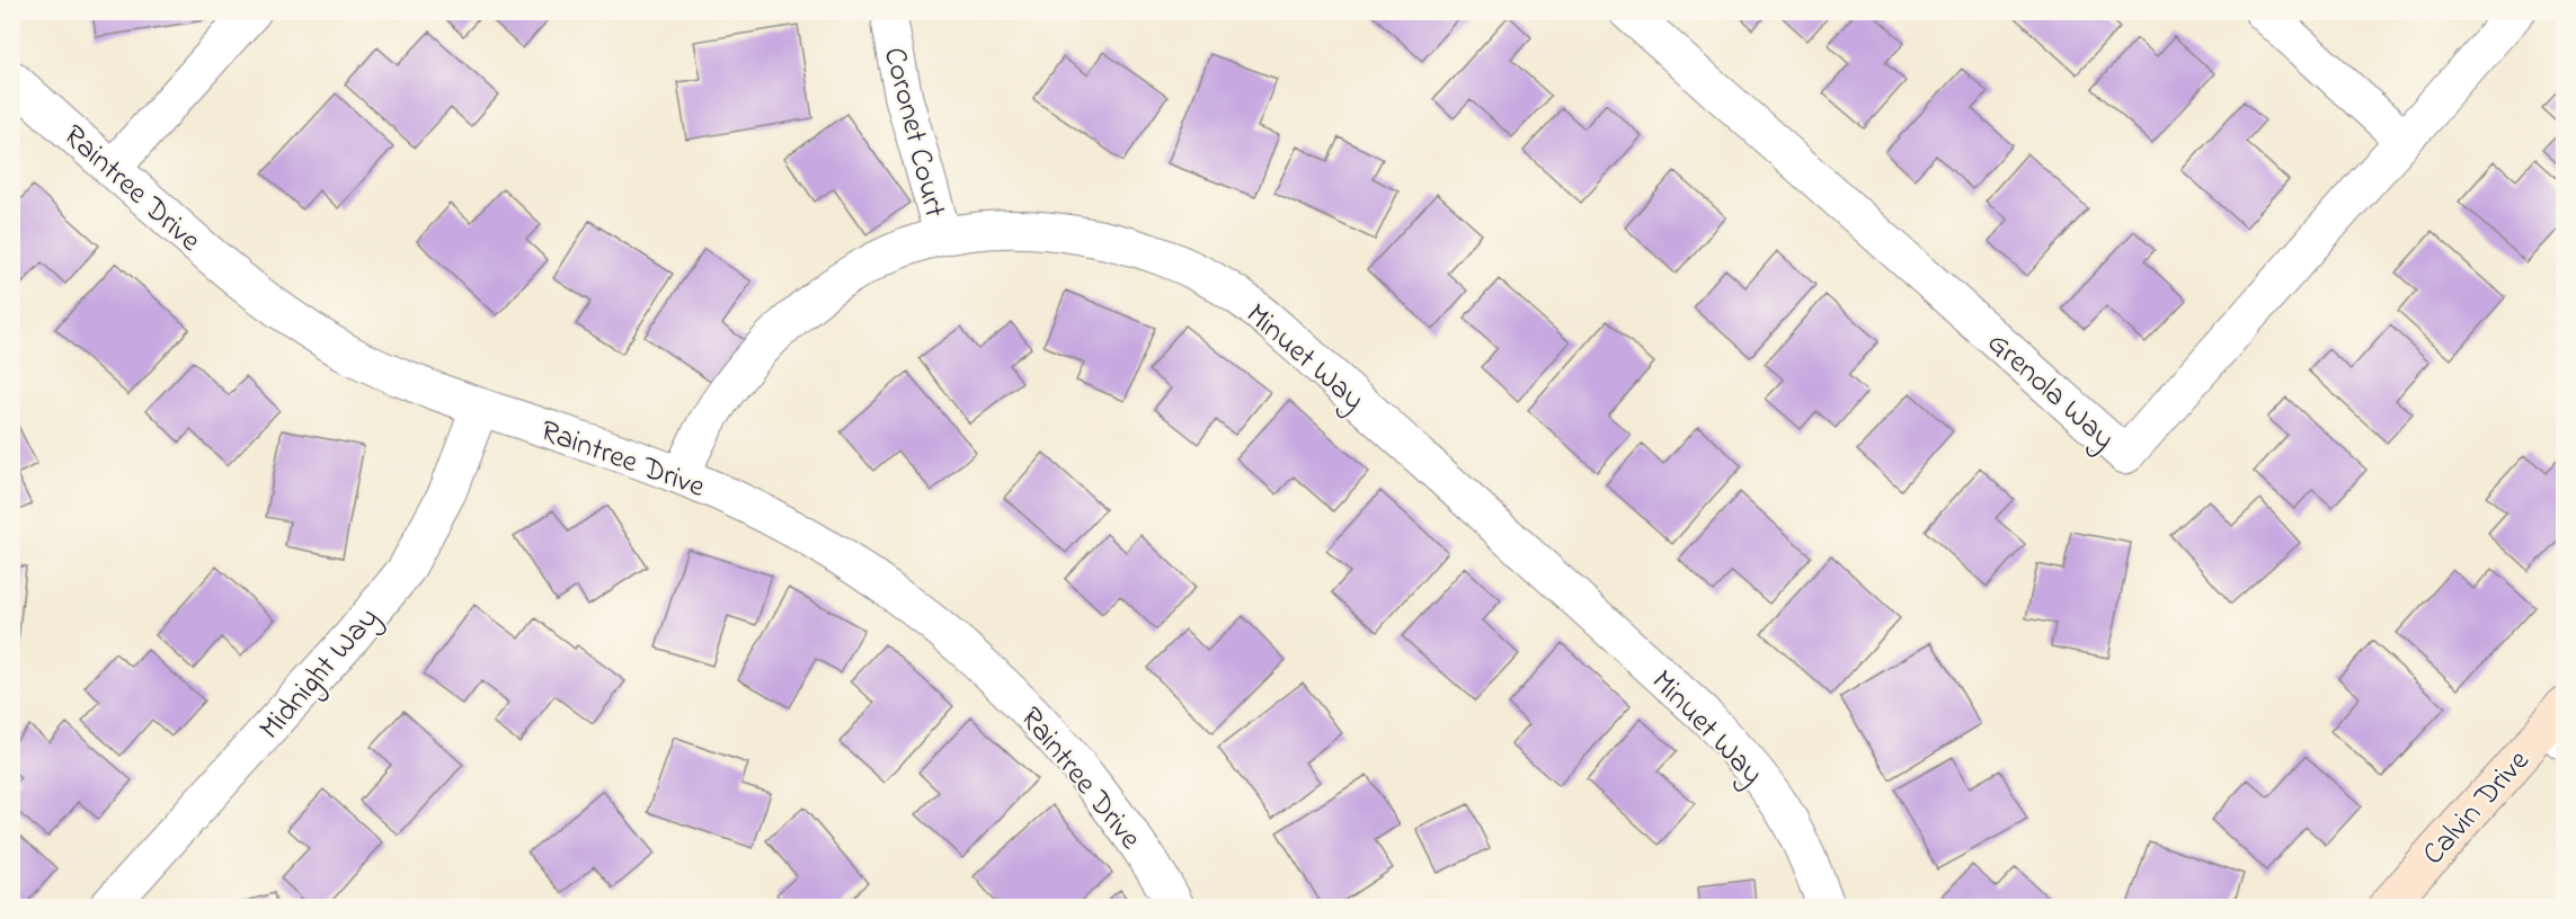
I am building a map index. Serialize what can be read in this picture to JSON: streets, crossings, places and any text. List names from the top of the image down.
{
  "streets": {
    "street": [
      "Coronet Court",
      "Raintree Drive",
      "Minuet Way",
      "Grenola Way",
      "Midnight Way",
      "Calvin Drive"
    ]
  },
  "crossings": [
    ["Coronet Court", "Minuet Way"],
    ["Raintree Drive", "Minuet Way"],
    ["Raintree Drive", "Midnight Way"]
  ]
}
